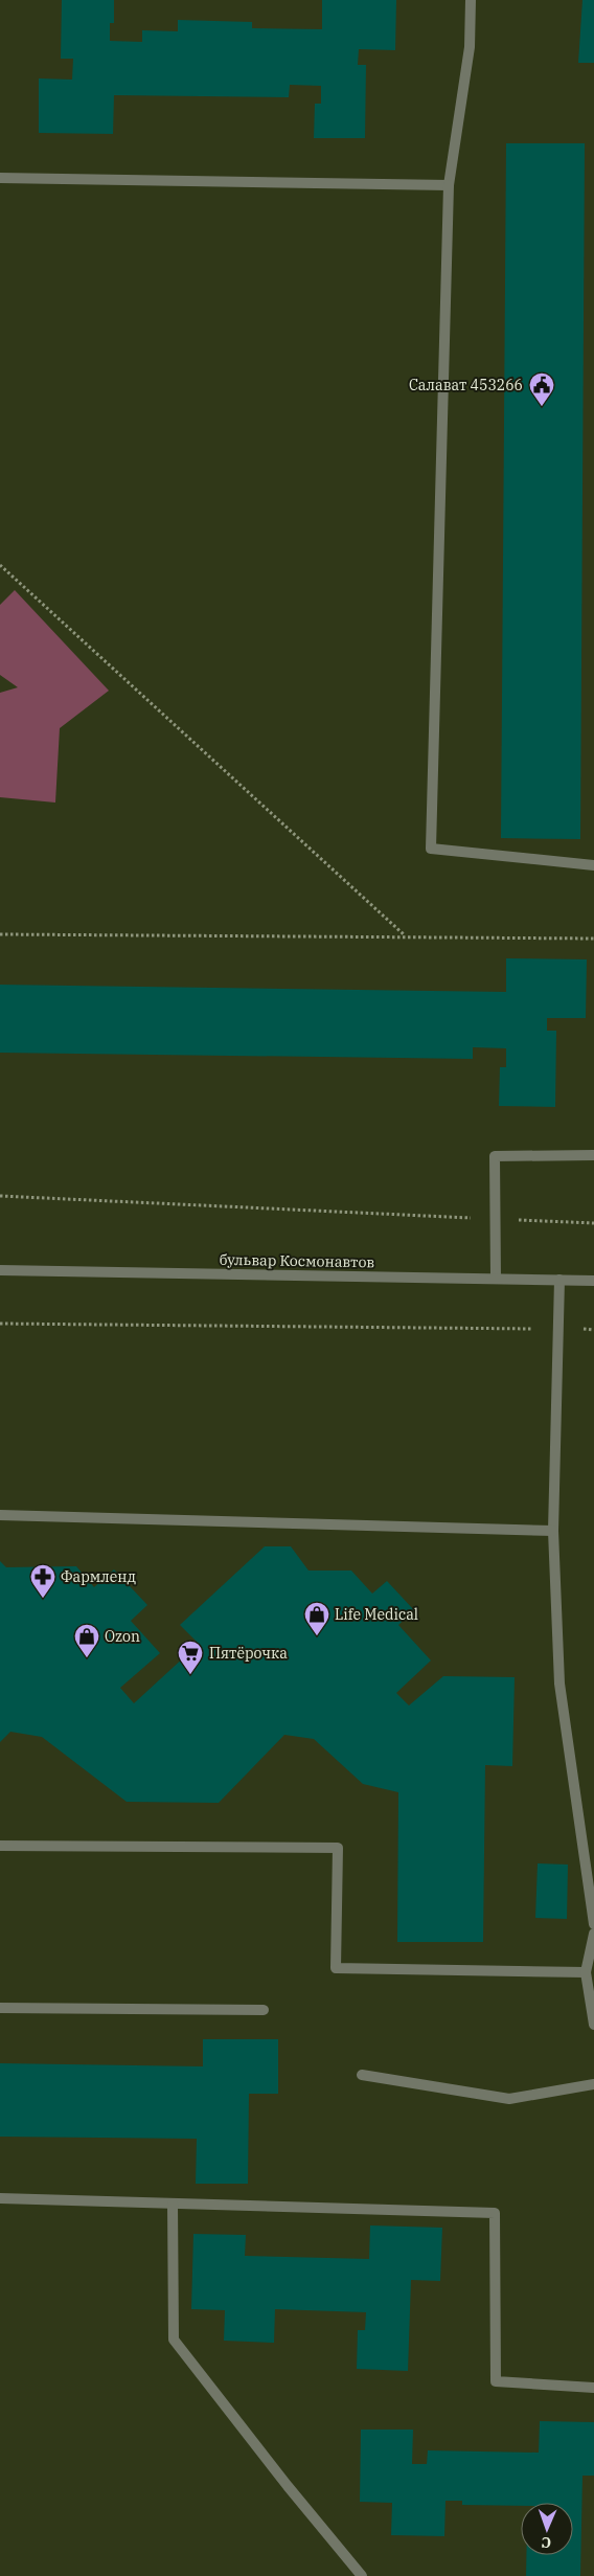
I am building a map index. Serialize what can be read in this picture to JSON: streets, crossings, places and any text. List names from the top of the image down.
{
  "streets": {
    "street": ["бульвар Космонавтов"]
  },
  "places": {
    "public building": ["Салават 453266"],
    "pharmacy": ["Фармленд"],
    "shop": ["Life Medical", "Ozon"],
    "supermarket": ["Пятёрочка"]
  },
  "north": "bottom"
}
